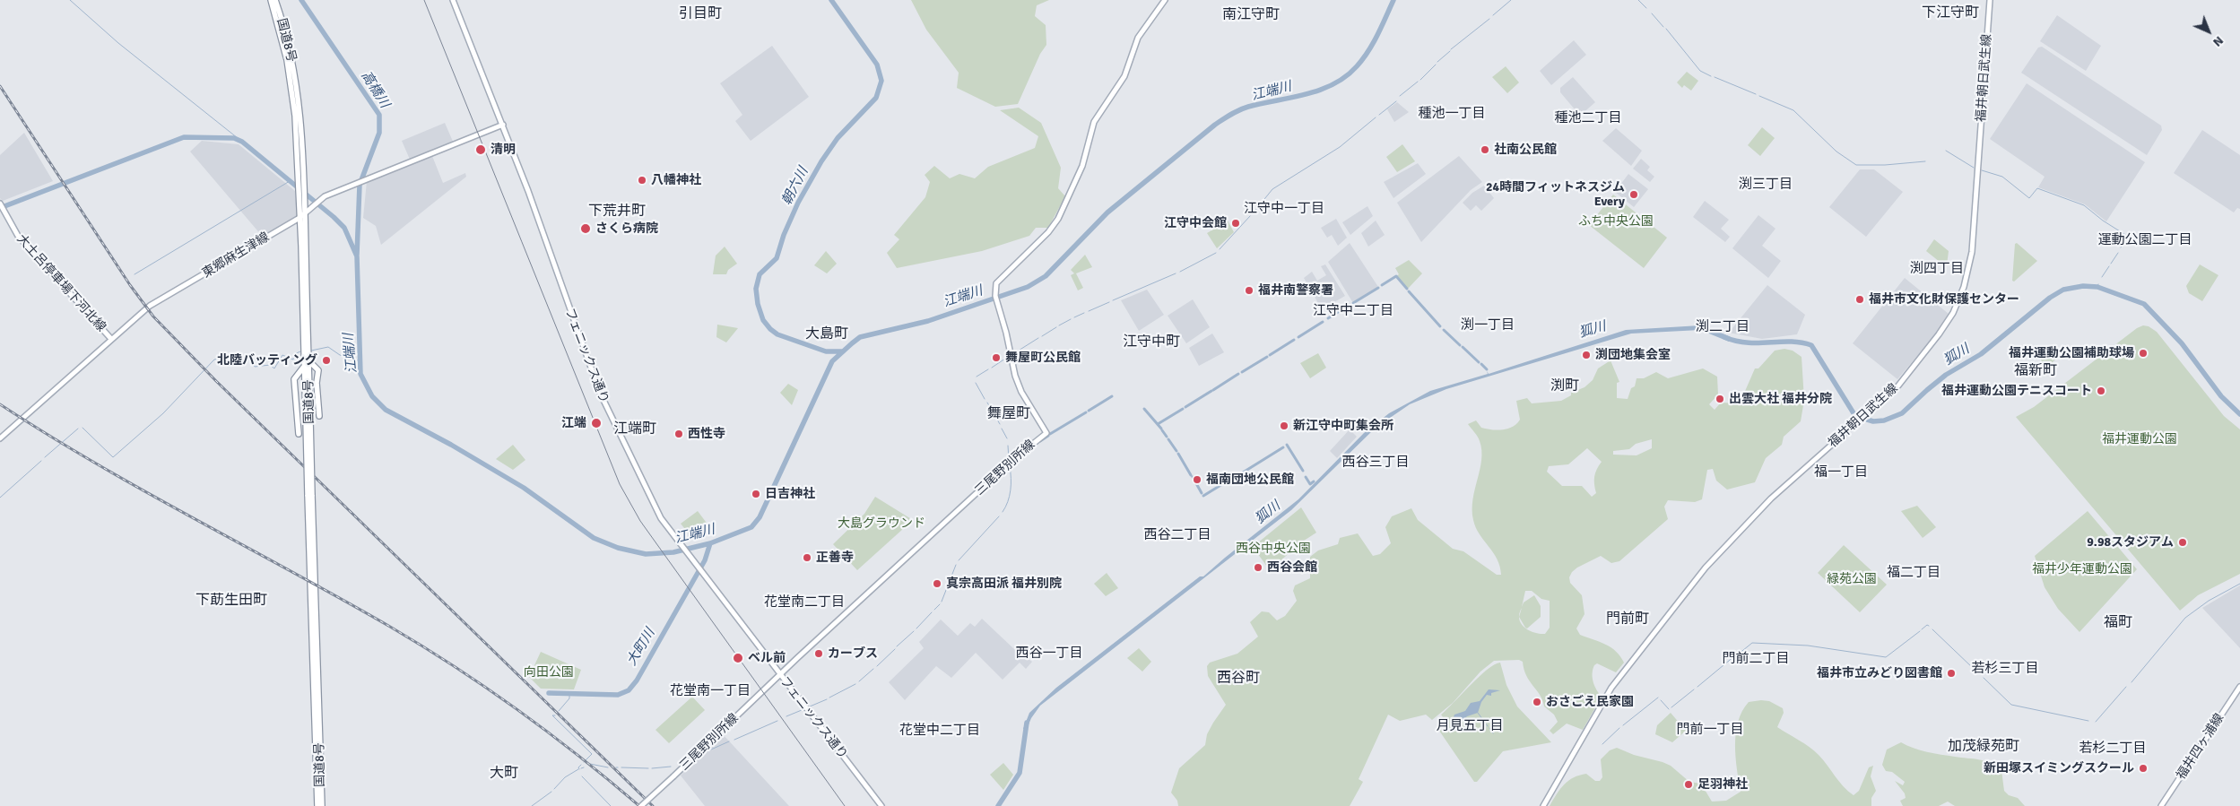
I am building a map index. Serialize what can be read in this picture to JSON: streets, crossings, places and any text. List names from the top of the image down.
{
  "streets": {
    "highway": ["国道8号"],
    "main road": [
      "福井朝日武生線",
      "東郷麻生津線",
      "大土呂停車場下河北線",
      "フェニックス通り",
      "三尾野別所線",
      "福井四ヶ浦線"
    ]
  },
  "crossings": [
    ["国道8号", "東郷麻生津線"],
    ["東郷麻生津線", "大土呂停車場下河北線"],
    ["東郷麻生津線", "フェニックス通り"],
    ["フェニックス通り", "三尾野別所線"]
  ],
  "districts": [
    "下江守町",
    "引目町",
    "南江守町",
    "種池一丁目",
    "種池二丁目",
    "渕三丁目",
    "江守中一丁目",
    "下荒井町",
    "運動公園二丁目",
    "渕四丁目",
    "江守中二丁目",
    "渕一丁目",
    "渕二丁目",
    "大島町",
    "江守中町",
    "福新町",
    "渕町",
    "舞屋町",
    "江端町",
    "西谷三丁目",
    "福一丁目",
    "西谷二丁目",
    "福二丁目",
    "下莇生田町",
    "花堂南二丁目",
    "門前町",
    "福町",
    "西谷一丁目",
    "門前二丁目",
    "若杉三丁目",
    "西谷町",
    "花堂南一丁目",
    "月見五丁目",
    "門前一丁目",
    "花堂中二丁目",
    "加茂緑苑町",
    "若杉二丁目",
    "大町"
  ],
  "water": [
    "高橋川",
    "江端川",
    "朝六川",
    "狐川",
    "大町川"
  ],
  "parks": [
    "ふち中央公園",
    "福井運動公園",
    "大島グラウンド",
    "西谷中央公園",
    "福井少年運動公園",
    "緑苑公園",
    "向田公園"
  ],
  "places": [
    "清明",
    "社南公民館",
    "八幡神社",
    "24時間フィットネスジム Every",
    "江守中会館",
    "さくら病院",
    "福井南警察署",
    "福井市文化財保護センター",
    "福井運動公園補助球場",
    "渕団地集会室",
    "舞屋町公民館",
    "北陸バッティング",
    "福井運動公園テニスコート",
    "出雲大社 福井分院",
    "江端",
    "新江守中町集会所",
    "西性寺",
    "福南団地公民館",
    "日吉神社",
    "9.98スタジアム",
    "正善寺",
    "西谷会館",
    "真宗高田派 福井別院",
    "カーブス",
    "ベル前",
    "福井市立みどり図書館",
    "おさごえ民家園",
    "新田塚スイミングスクール",
    "足羽神社"
  ],
  "north": "bottom right"
}
